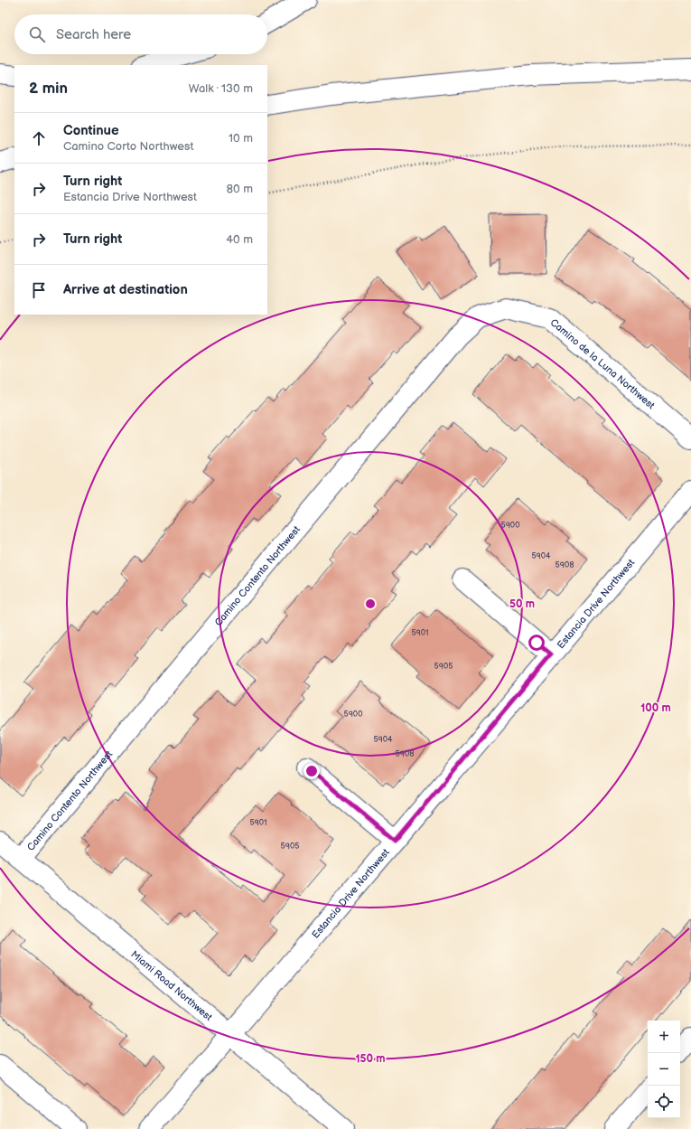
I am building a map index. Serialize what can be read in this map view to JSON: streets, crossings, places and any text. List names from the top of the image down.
{
  "streets": {
    "main road": [
      "Camino de la Luna Northwest",
      "Camino Contento Northwest",
      "Estancia Drive Northwest",
      "Miami Road Northwest"
    ]
  },
  "crossings": [
    ["Camino de la Luna Northwest", "Camino Contento Northwest"],
    ["Camino Contento Northwest", "Miami Road Northwest"],
    ["Estancia Drive Northwest", "Miami Road Northwest"]
  ],
  "house_numbers": [
    "5900",
    "5904",
    "5908",
    "5901",
    "5905",
    "5900",
    "5904",
    "5908",
    "5901",
    "5905"
  ],
  "page": {
    "search": "Search here",
    "heading": ["2 min", "Walk · 130 m"],
    "list": [
      ["Continue", "Camino Corto Northwest", "10 m"],
      ["Turn right", "Estancia Drive Northwest", "80 m"],
      ["Turn right", "40 m"],
      "Arrive at destination"
    ],
    "map_buttons": ["+", "−"]
  },
  "rings": ["50 m", "100 m", "150 m"]
}
